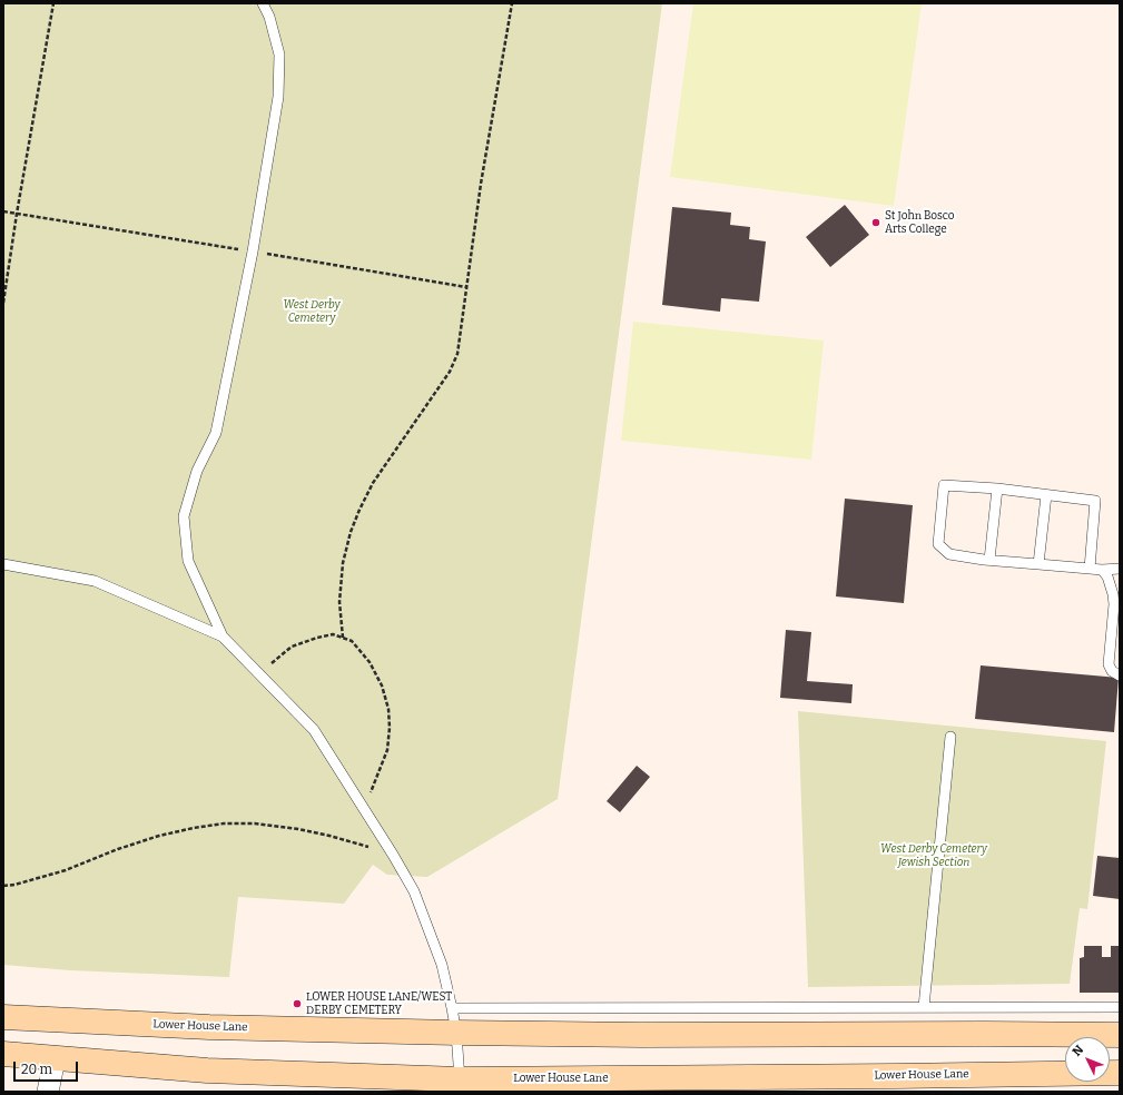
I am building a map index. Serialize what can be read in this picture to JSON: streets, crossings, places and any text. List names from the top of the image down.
{
  "streets": {
    "street": ["Lower House Lane"]
  },
  "parks": ["West Derby Cemetery", "West Derby Cemetery Jewish Section"],
  "places": ["St John Bosco Arts College", "LOWER HOUSE LANE/WEST DERBY CEMETERY"],
  "scale_bar": "20 m",
  "north": "top left"
}
